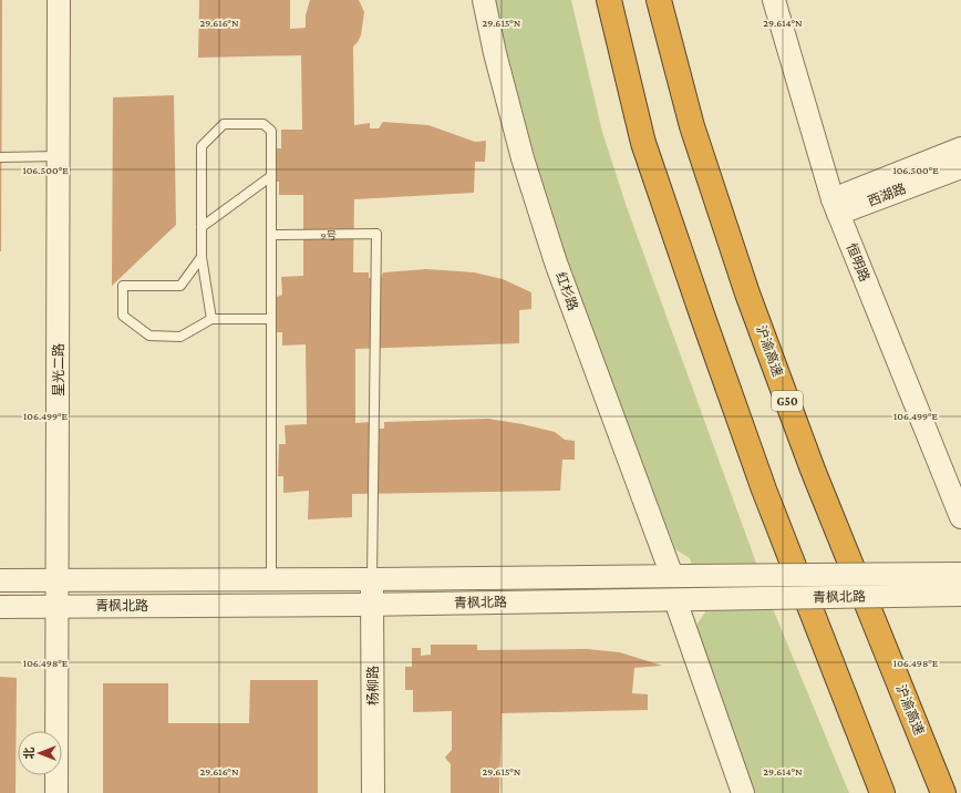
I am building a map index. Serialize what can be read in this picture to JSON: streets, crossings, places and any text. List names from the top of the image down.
{
  "streets": {
    "highway": ["沪渝高速", "G50"],
    "street": [
      "西湖路",
      "恒明路",
      "红杉路",
      "星光二路",
      "青枫北路",
      "杨柳路"
    ]
  },
  "crossings": [
    ["西湖路", "恒明路"],
    ["红杉路", "青枫北路"],
    ["星光二路", "青枫北路"],
    ["青枫北路", "杨柳路"]
  ],
  "house_numbers": ["9号"],
  "north": "left",
  "coordinates": [
    "29.616°N",
    "29.615°N",
    "29.614°N",
    "106.500°E",
    "106.499°E",
    "106.498°E"
  ]
}
